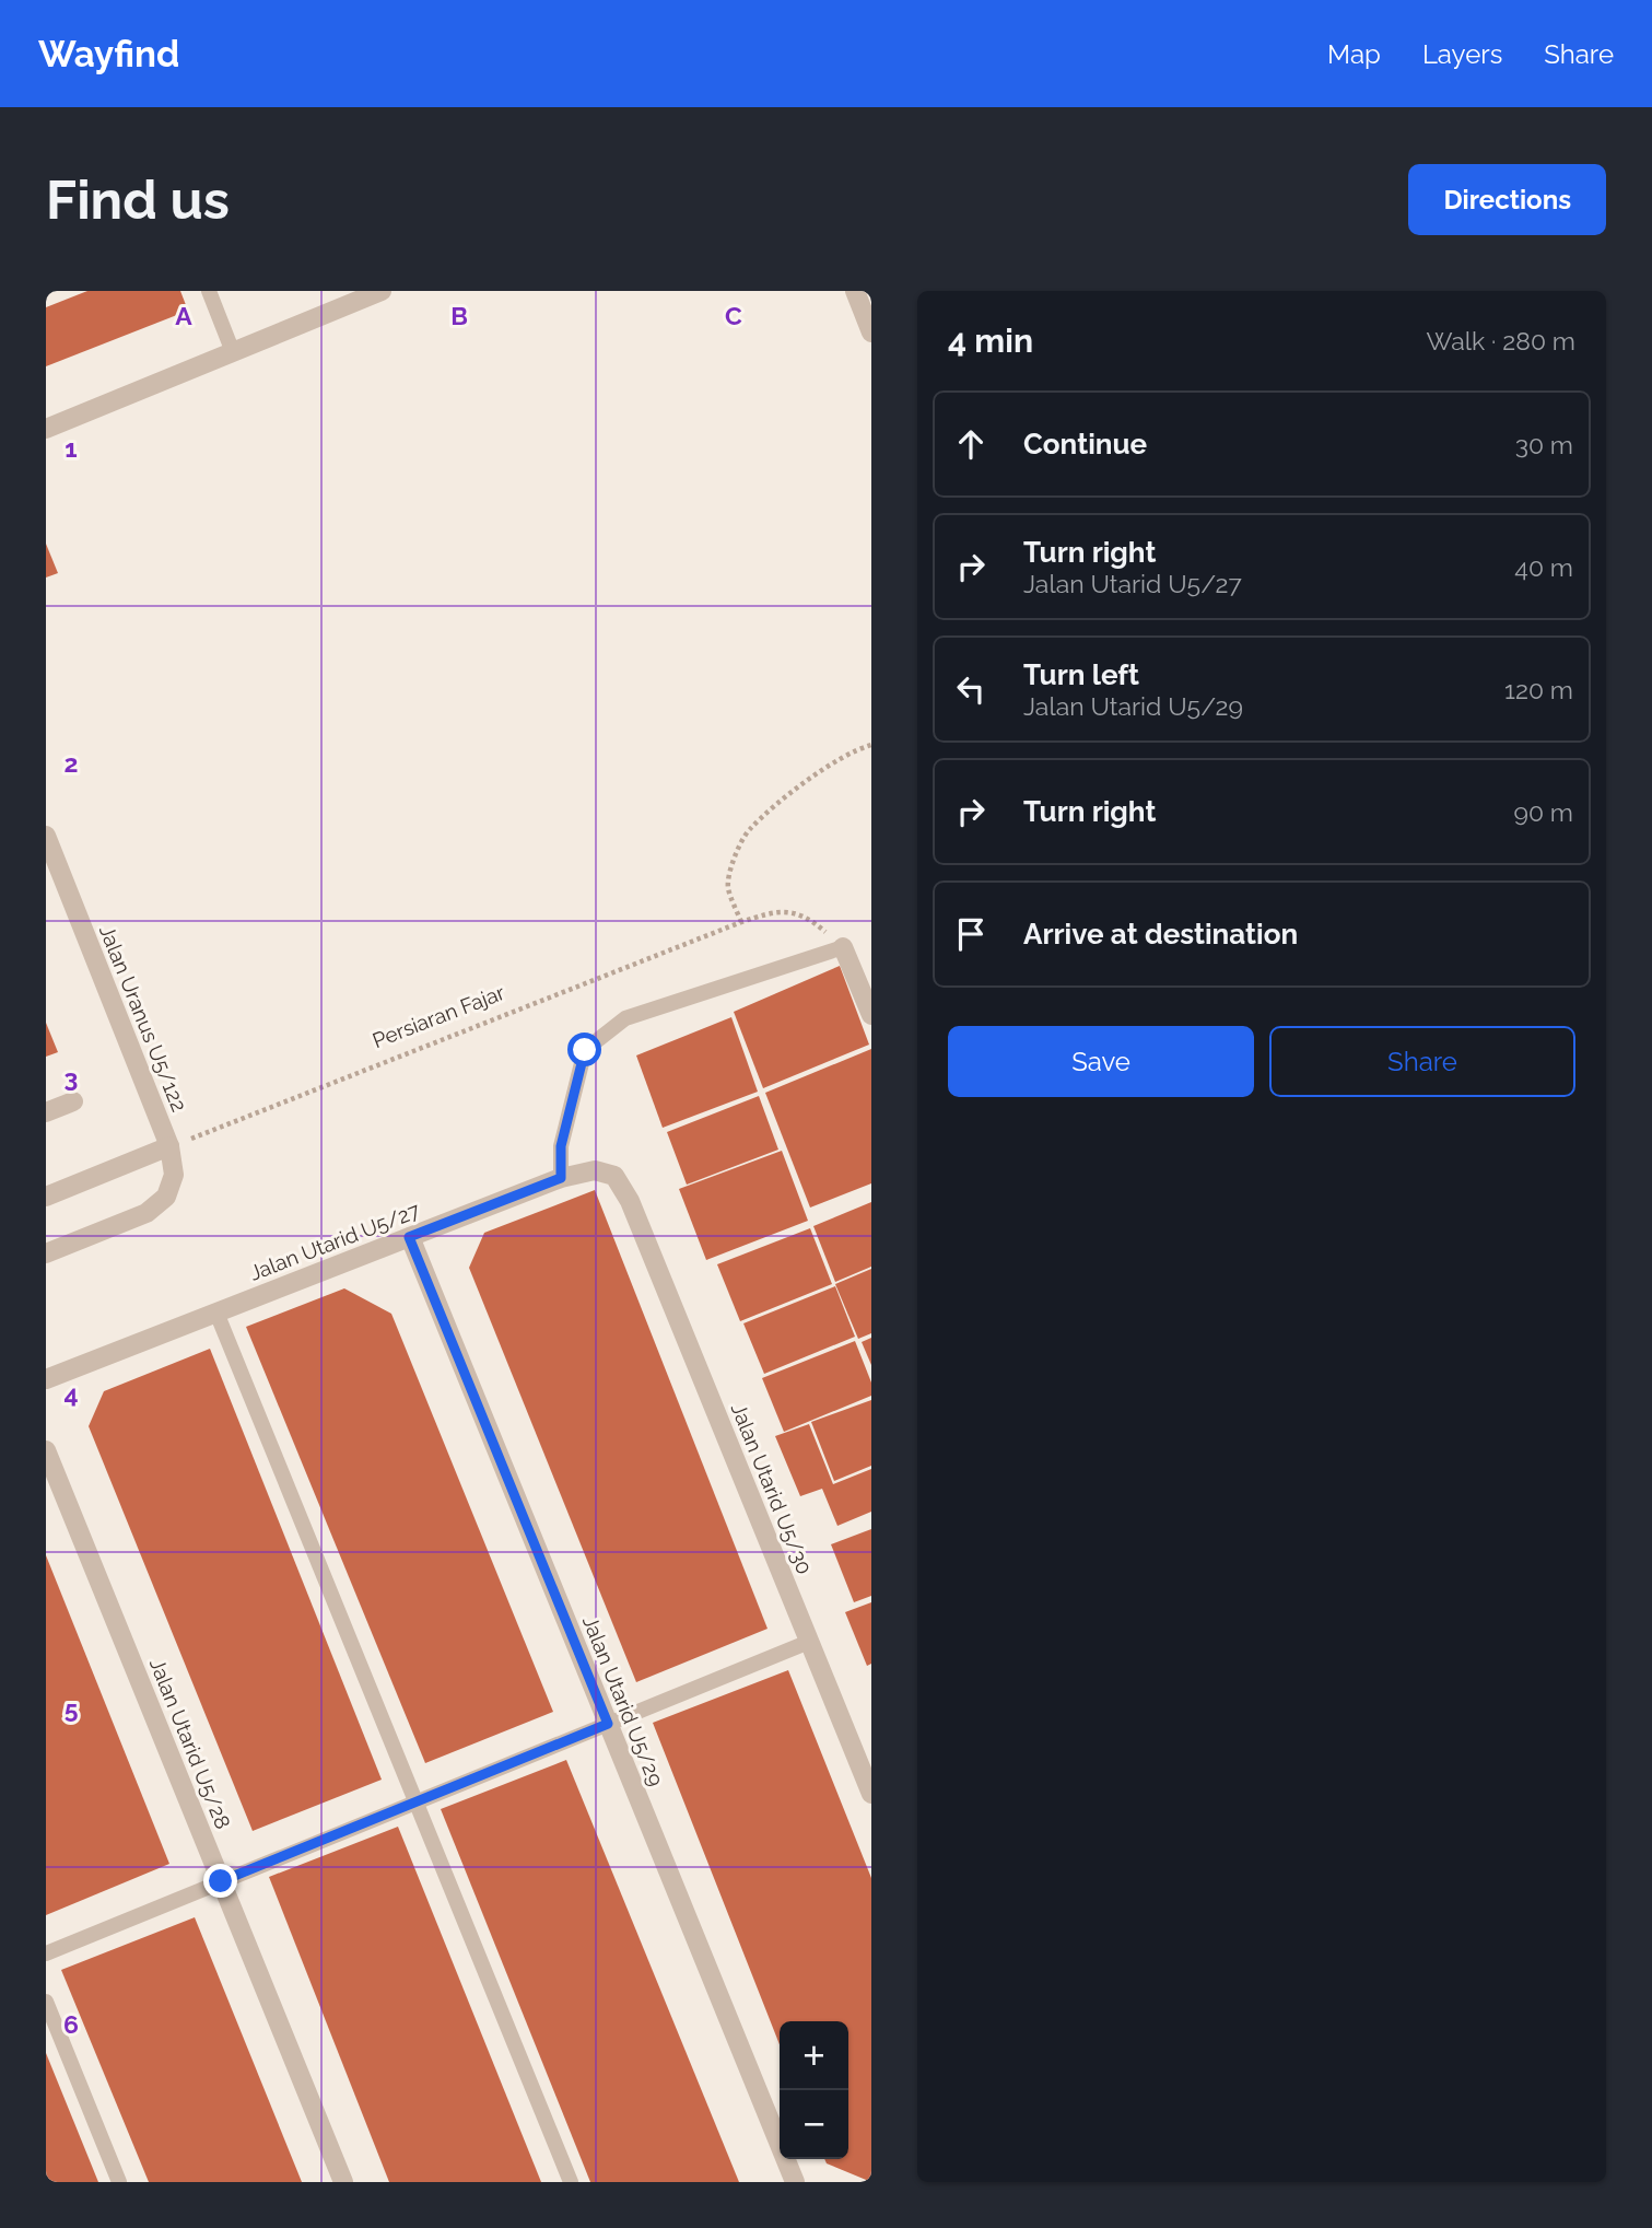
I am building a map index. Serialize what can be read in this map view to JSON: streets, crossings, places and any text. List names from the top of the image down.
{
  "streets": {
    "street": [
      "Jalan Uranus U5/122",
      "Jalan Utarid U5/27",
      "Jalan Utarid U5/30",
      "Jalan Utarid U5/29",
      "Jalan Utarid U5/28"
    ],
    "path": ["Persiaran Fajar"]
  },
  "crossings": [
    ["Persiaran Fajar", "Jalan Uranus U5/122"],
    ["Jalan Utarid U5/27", "Jalan Utarid U5/30"],
    ["Jalan Utarid U5/27", "Jalan Utarid U5/29"]
  ],
  "page": {
    "header": "Wayfind",
    "nav": ["Map", "Layers", "Share"],
    "buttons": [
      "Directions",
      ["Save", "Share"]
    ],
    "title": "Find us",
    "heading": ["4 min", "Walk · 280 m"],
    "list": [
      ["Continue", "30 m"],
      ["Turn right", "Jalan Utarid U5/27", "40 m"],
      ["Turn left", "Jalan Utarid U5/29", "120 m"],
      ["Turn right", "90 m"],
      "Arrive at destination"
    ],
    "map_buttons": ["+", "−"]
  },
  "grid": {
    "columns": ["A", "B", "C"],
    "rows": [
      "1",
      "2",
      "3",
      "4",
      "5",
      "6"
    ]
  }
}
